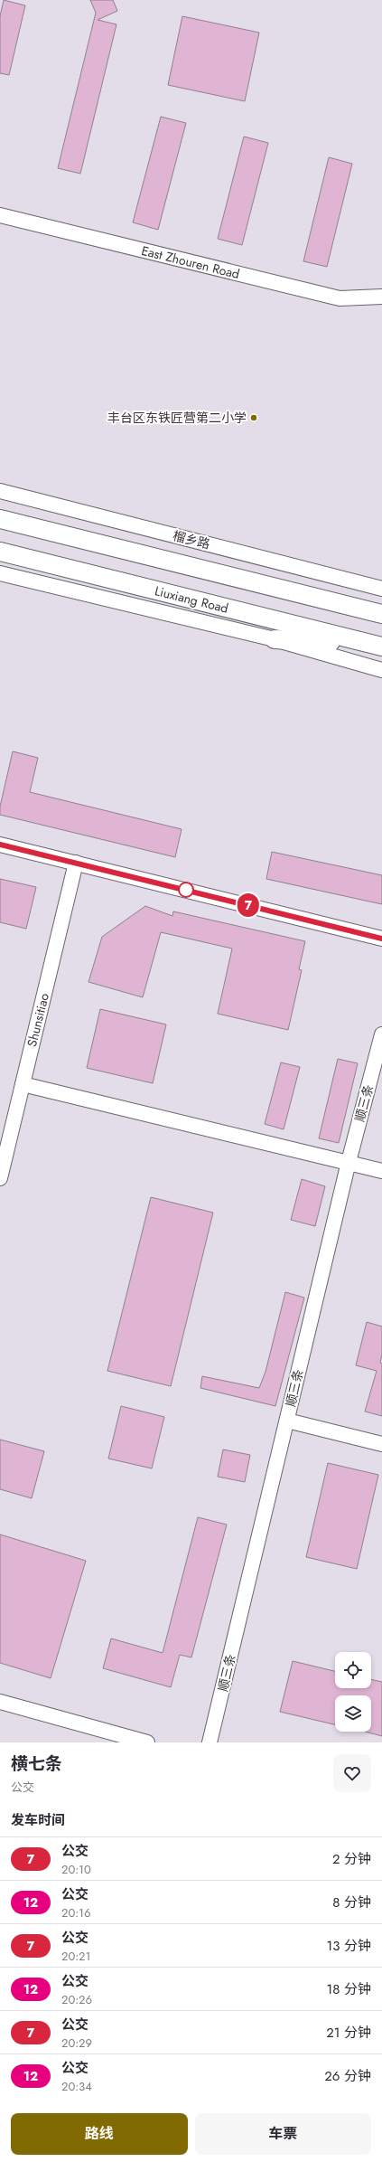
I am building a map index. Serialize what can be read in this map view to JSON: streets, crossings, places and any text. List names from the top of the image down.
{
  "streets": {
    "main road": ["Liuxiang Road"],
    "street": [
      "East Zhouren Road",
      "榴乡路",
      "Shunsitiao",
      "顺三条"
    ]
  },
  "places": ["丰台区东铁匠营第二小学"],
  "lines": ["bus line 7"],
  "page": {
    "on_map": "7",
    "heading": [
      ["横七条", "公交"],
      "发车时间"
    ],
    "list": [
      {
        "mark": "7",
        "name": "公交",
        "note": "20:10",
        "value": "2 分钟"
      },
      {
        "mark": "12",
        "name": "公交",
        "note": "20:16",
        "value": "8 分钟"
      },
      {
        "mark": "7",
        "name": "公交",
        "note": "20:21",
        "value": "13 分钟"
      },
      {
        "mark": "12",
        "name": "公交",
        "note": "20:26",
        "value": "18 分钟"
      },
      {
        "mark": "7",
        "name": "公交",
        "note": "20:29",
        "value": "21 分钟"
      },
      {
        "mark": "12",
        "name": "公交",
        "note": "20:34",
        "value": "26 分钟"
      }
    ],
    "buttons": ["路线", "车票"]
  }
}
